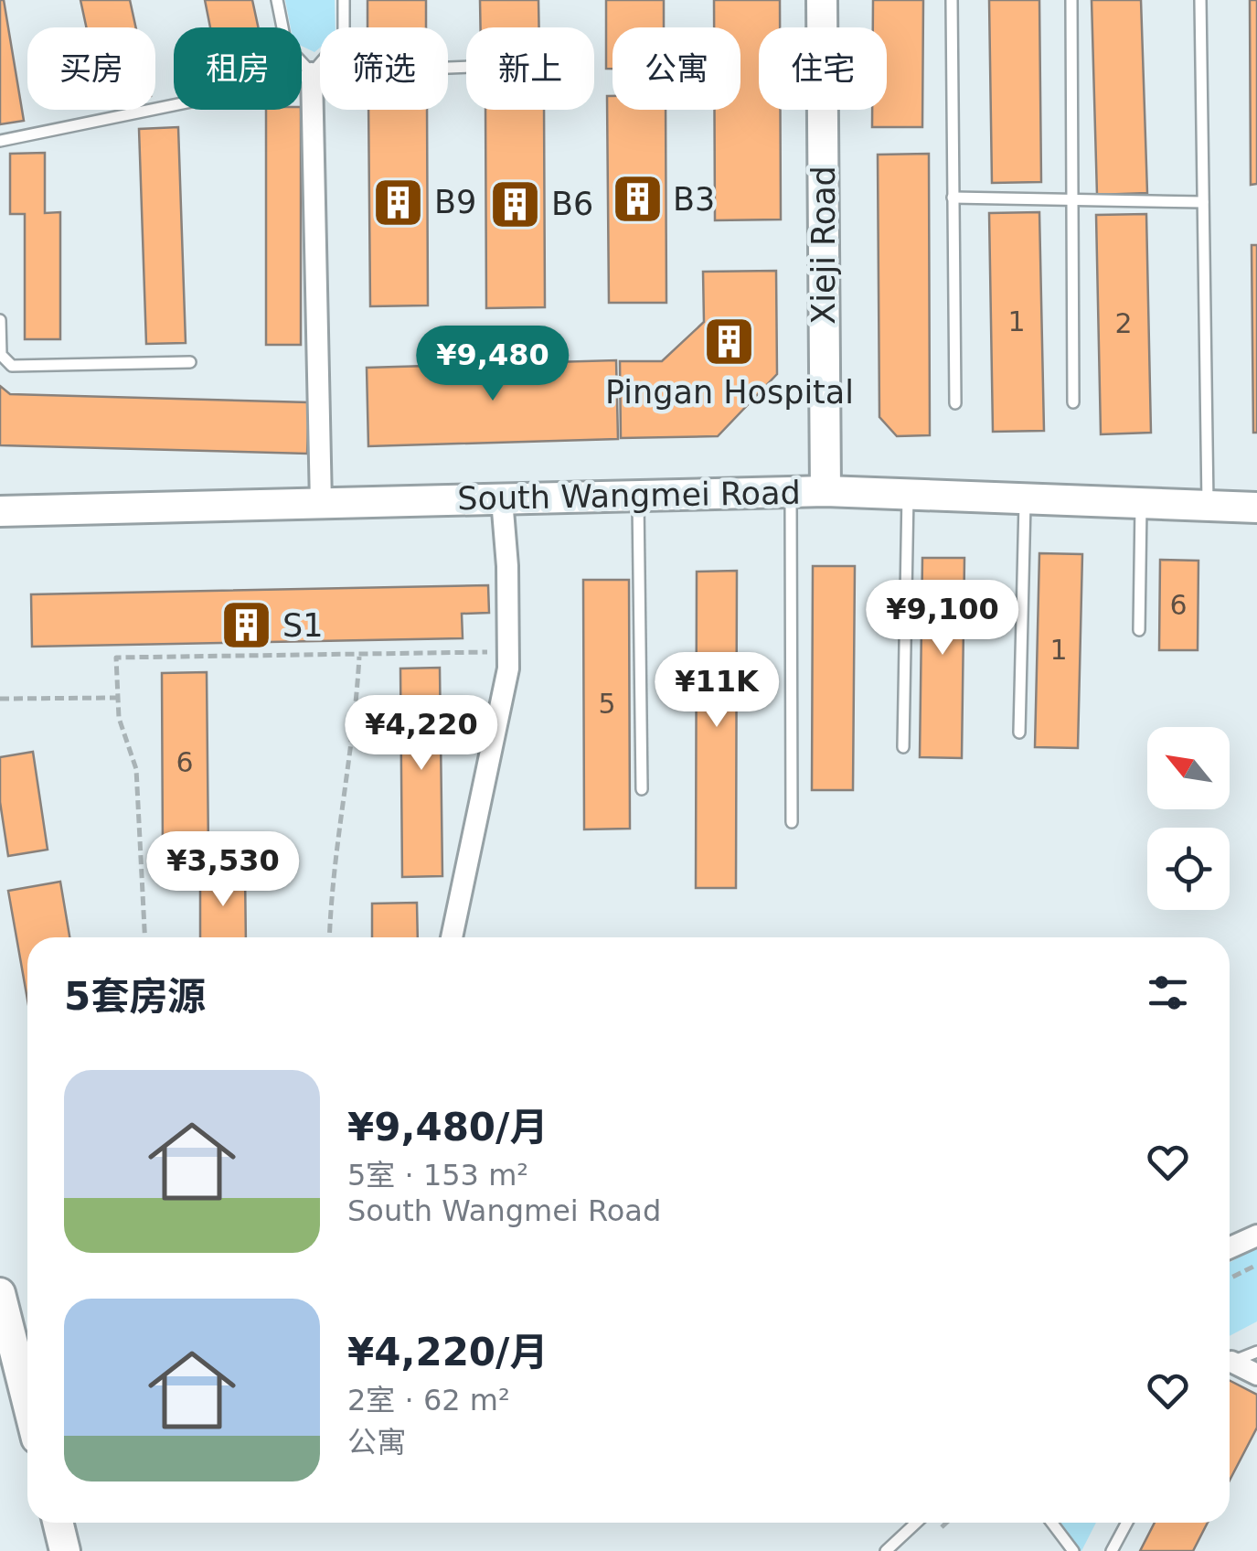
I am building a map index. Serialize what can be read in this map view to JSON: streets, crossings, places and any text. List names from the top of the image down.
{
  "streets": {
    "main road": ["Xieji Road", "South Wangmei Road"]
  },
  "crossings": [
    ["Xieji Road", "South Wangmei Road"]
  ],
  "places": {
    "building": [
      "B3",
      "B9",
      "B6",
      "Pingan Hospital",
      "S1"
    ]
  },
  "house_numbers": [
    "1",
    "2",
    "6",
    "1",
    "5",
    "6"
  ],
  "north": "top left",
  "page": {
    "chip": [
      "买房",
      "租房",
      "筛选",
      "新上",
      "公寓",
      "住宅"
    ],
    "price": [
      "¥9,480",
      "¥9,100",
      "¥11K",
      "¥4,220",
      "¥3,530"
    ],
    "heading": "5套房源",
    "list": [
      {
        "name": "¥9,480/月",
        "note": "5室 · 153 m² · South Wangmei Road"
      },
      {
        "name": "¥4,220/月",
        "note": "2室 · 62 m² · 公寓"
      }
    ]
  }
}
